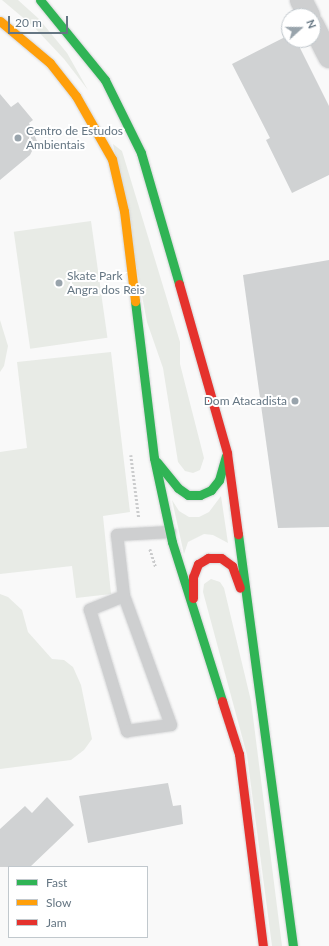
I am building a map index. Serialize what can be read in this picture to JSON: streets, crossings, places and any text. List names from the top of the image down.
{
  "places": ["Centro de Estudos Ambientais", "Skate Park Angra dos Reis", "Dom Atacadista"],
  "legend": ["Fast", "Slow", "Jam"],
  "scale_bar": "20 m",
  "north": "right"
}
